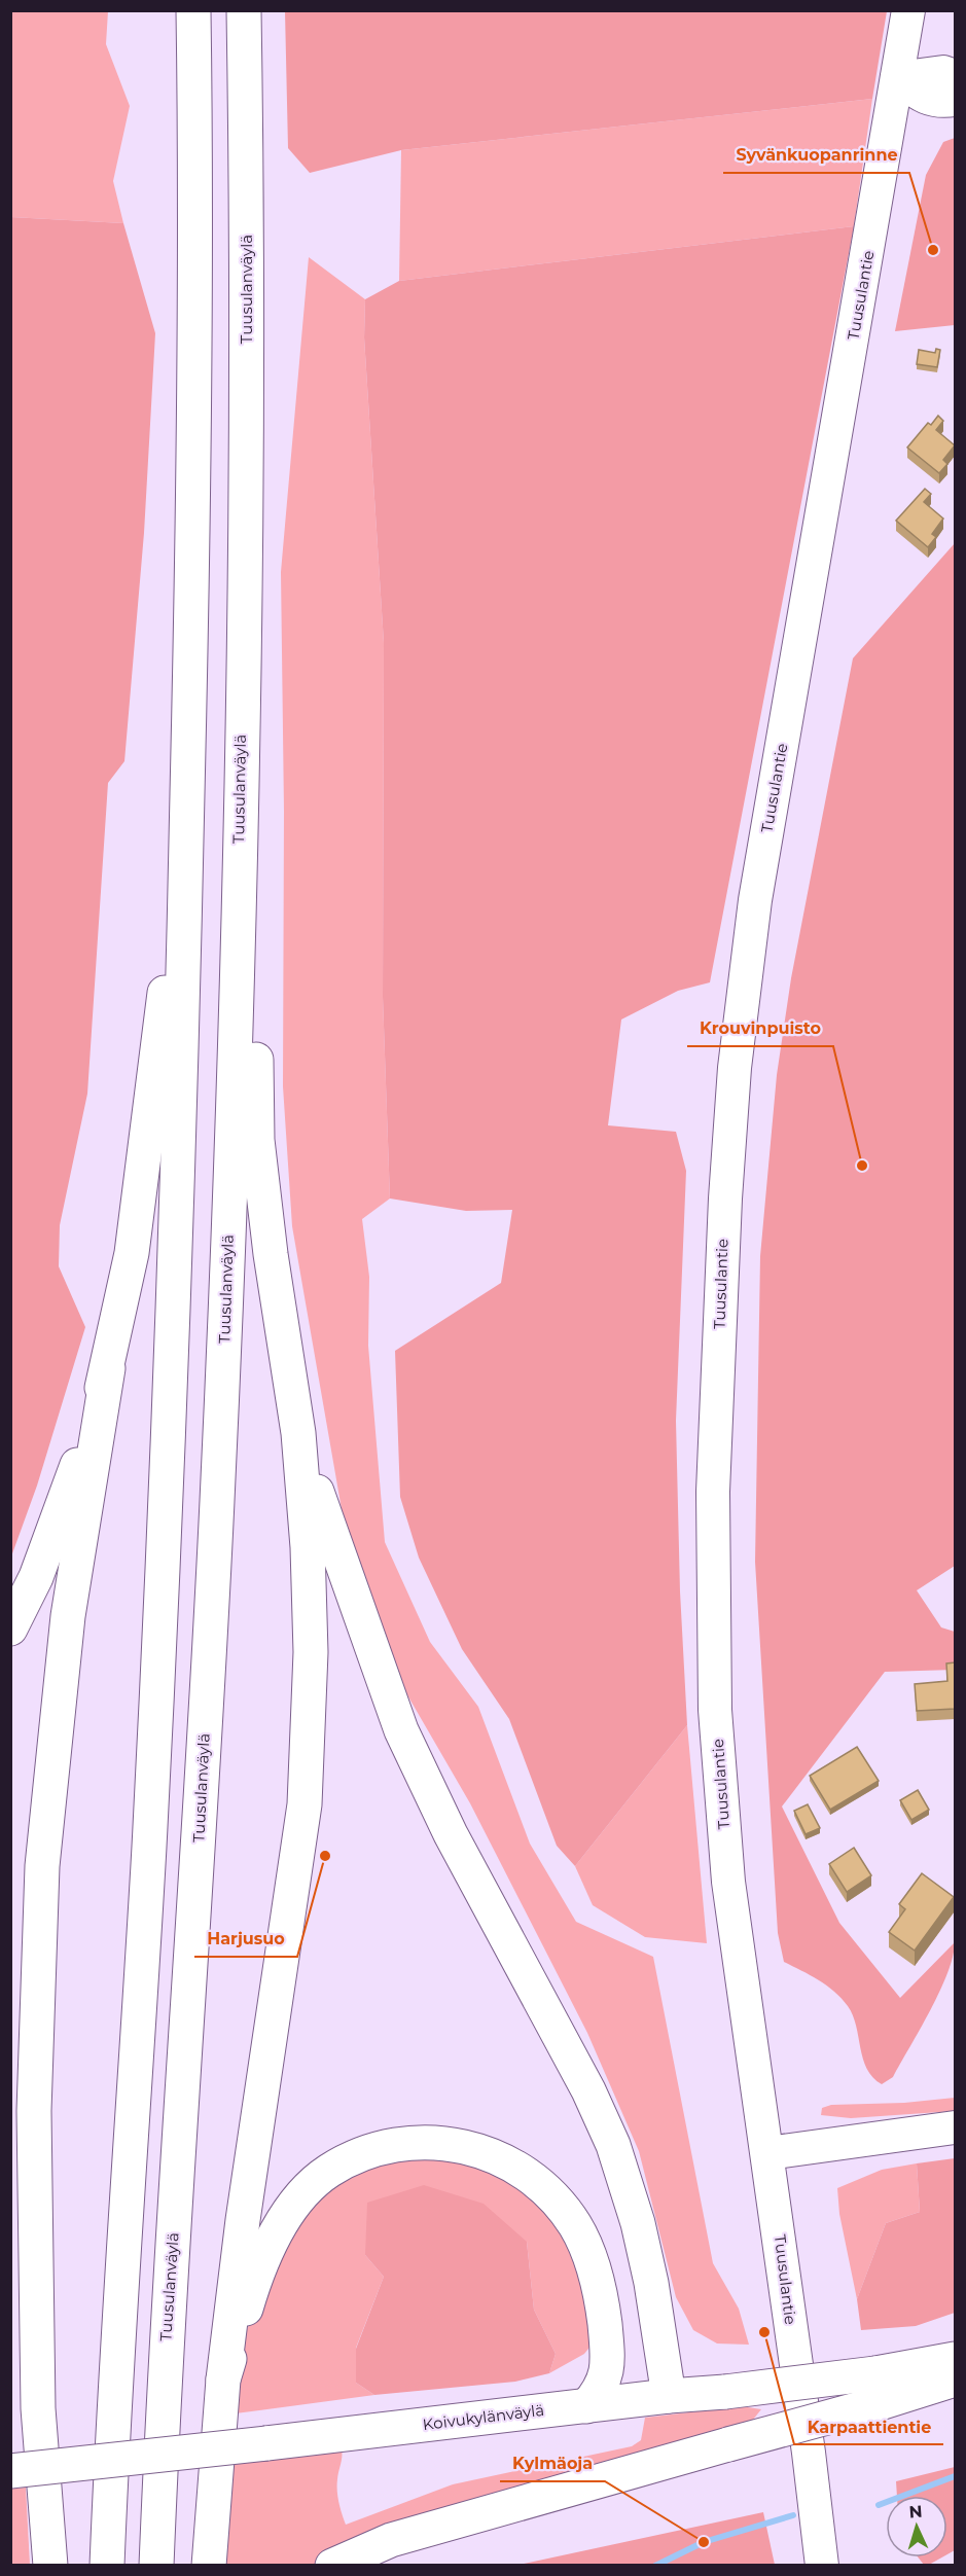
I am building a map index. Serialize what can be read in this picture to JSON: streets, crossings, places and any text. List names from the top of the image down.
{
  "streets": {
    "main road": ["Tuusulanväylä", "Tuusulantie", "Koivukylänväylä"]
  },
  "places": [
    "Syvänkuopanrinne",
    "Krouvinpuisto",
    "Harjusuo",
    "Karpaattientie",
    "Kylmäoja"
  ],
  "north": "top"
}
